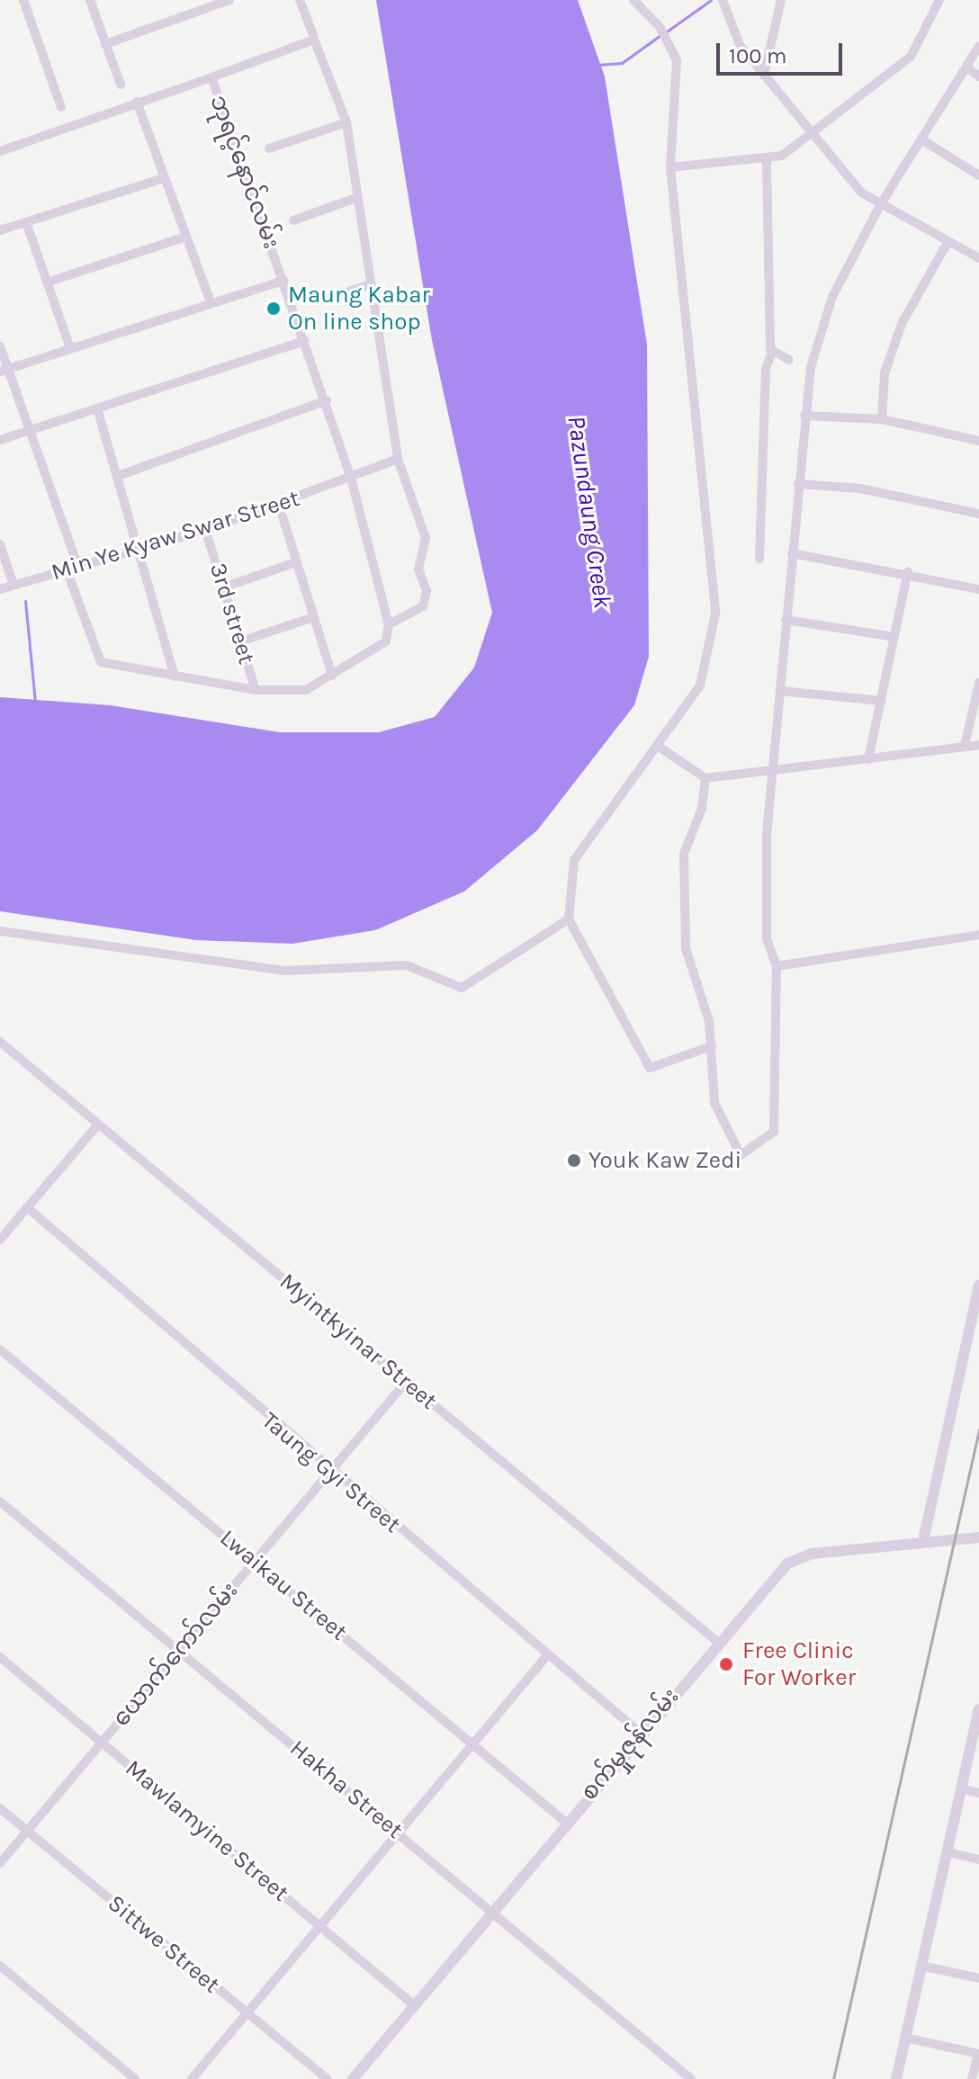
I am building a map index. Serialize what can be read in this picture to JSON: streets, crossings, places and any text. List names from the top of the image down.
{
  "streets": {
    "street": [
      "ဘုရင့်နောင်လမ်း",
      "Min Ye Kyaw Swar Street",
      "3rd street",
      "Myintkyinar Street",
      "Taung Gyi Street",
      "Lwaikau Street",
      "ယောက်ကော်လမ်း",
      "စက်မှုဇုန်လမ်း",
      "Hakha Street",
      "Mawlamyine Street",
      "Sittwe Street"
    ]
  },
  "crossings": [
    ["ဘုရင့်နောင်လမ်း", "Min Ye Kyaw Swar Street"],
    ["Myintkyinar Street", "ယောက်ကော်လမ်း"],
    ["Myintkyinar Street", "စက်မှုဇုန်လမ်း"],
    ["Taung Gyi Street", "ယောက်ကော်လမ်း"],
    ["Taung Gyi Street", "စက်မှုဇုန်လမ်း"],
    ["Lwaikau Street", "ယောက်ကော်လမ်း"],
    ["Lwaikau Street", "စက်မှုဇုန်လမ်း"],
    ["ယောက်ကော်လမ်း", "Hakha Street"],
    ["ယောက်ကော်လမ်း", "Mawlamyine Street"],
    ["ယောက်ကော်လမ်း", "Sittwe Street"],
    ["စက်မှုဇုန်လမ်း", "Hakha Street"],
    ["စက်မှုဇုန်လမ်း", "Mawlamyine Street"]
  ],
  "water": ["Pazundaung Creek"],
  "places": ["Maung Kabar On line shop", "Youk Kaw Zedi", "Free Clinic For Worker"],
  "scale_bar": "100 m"
}
